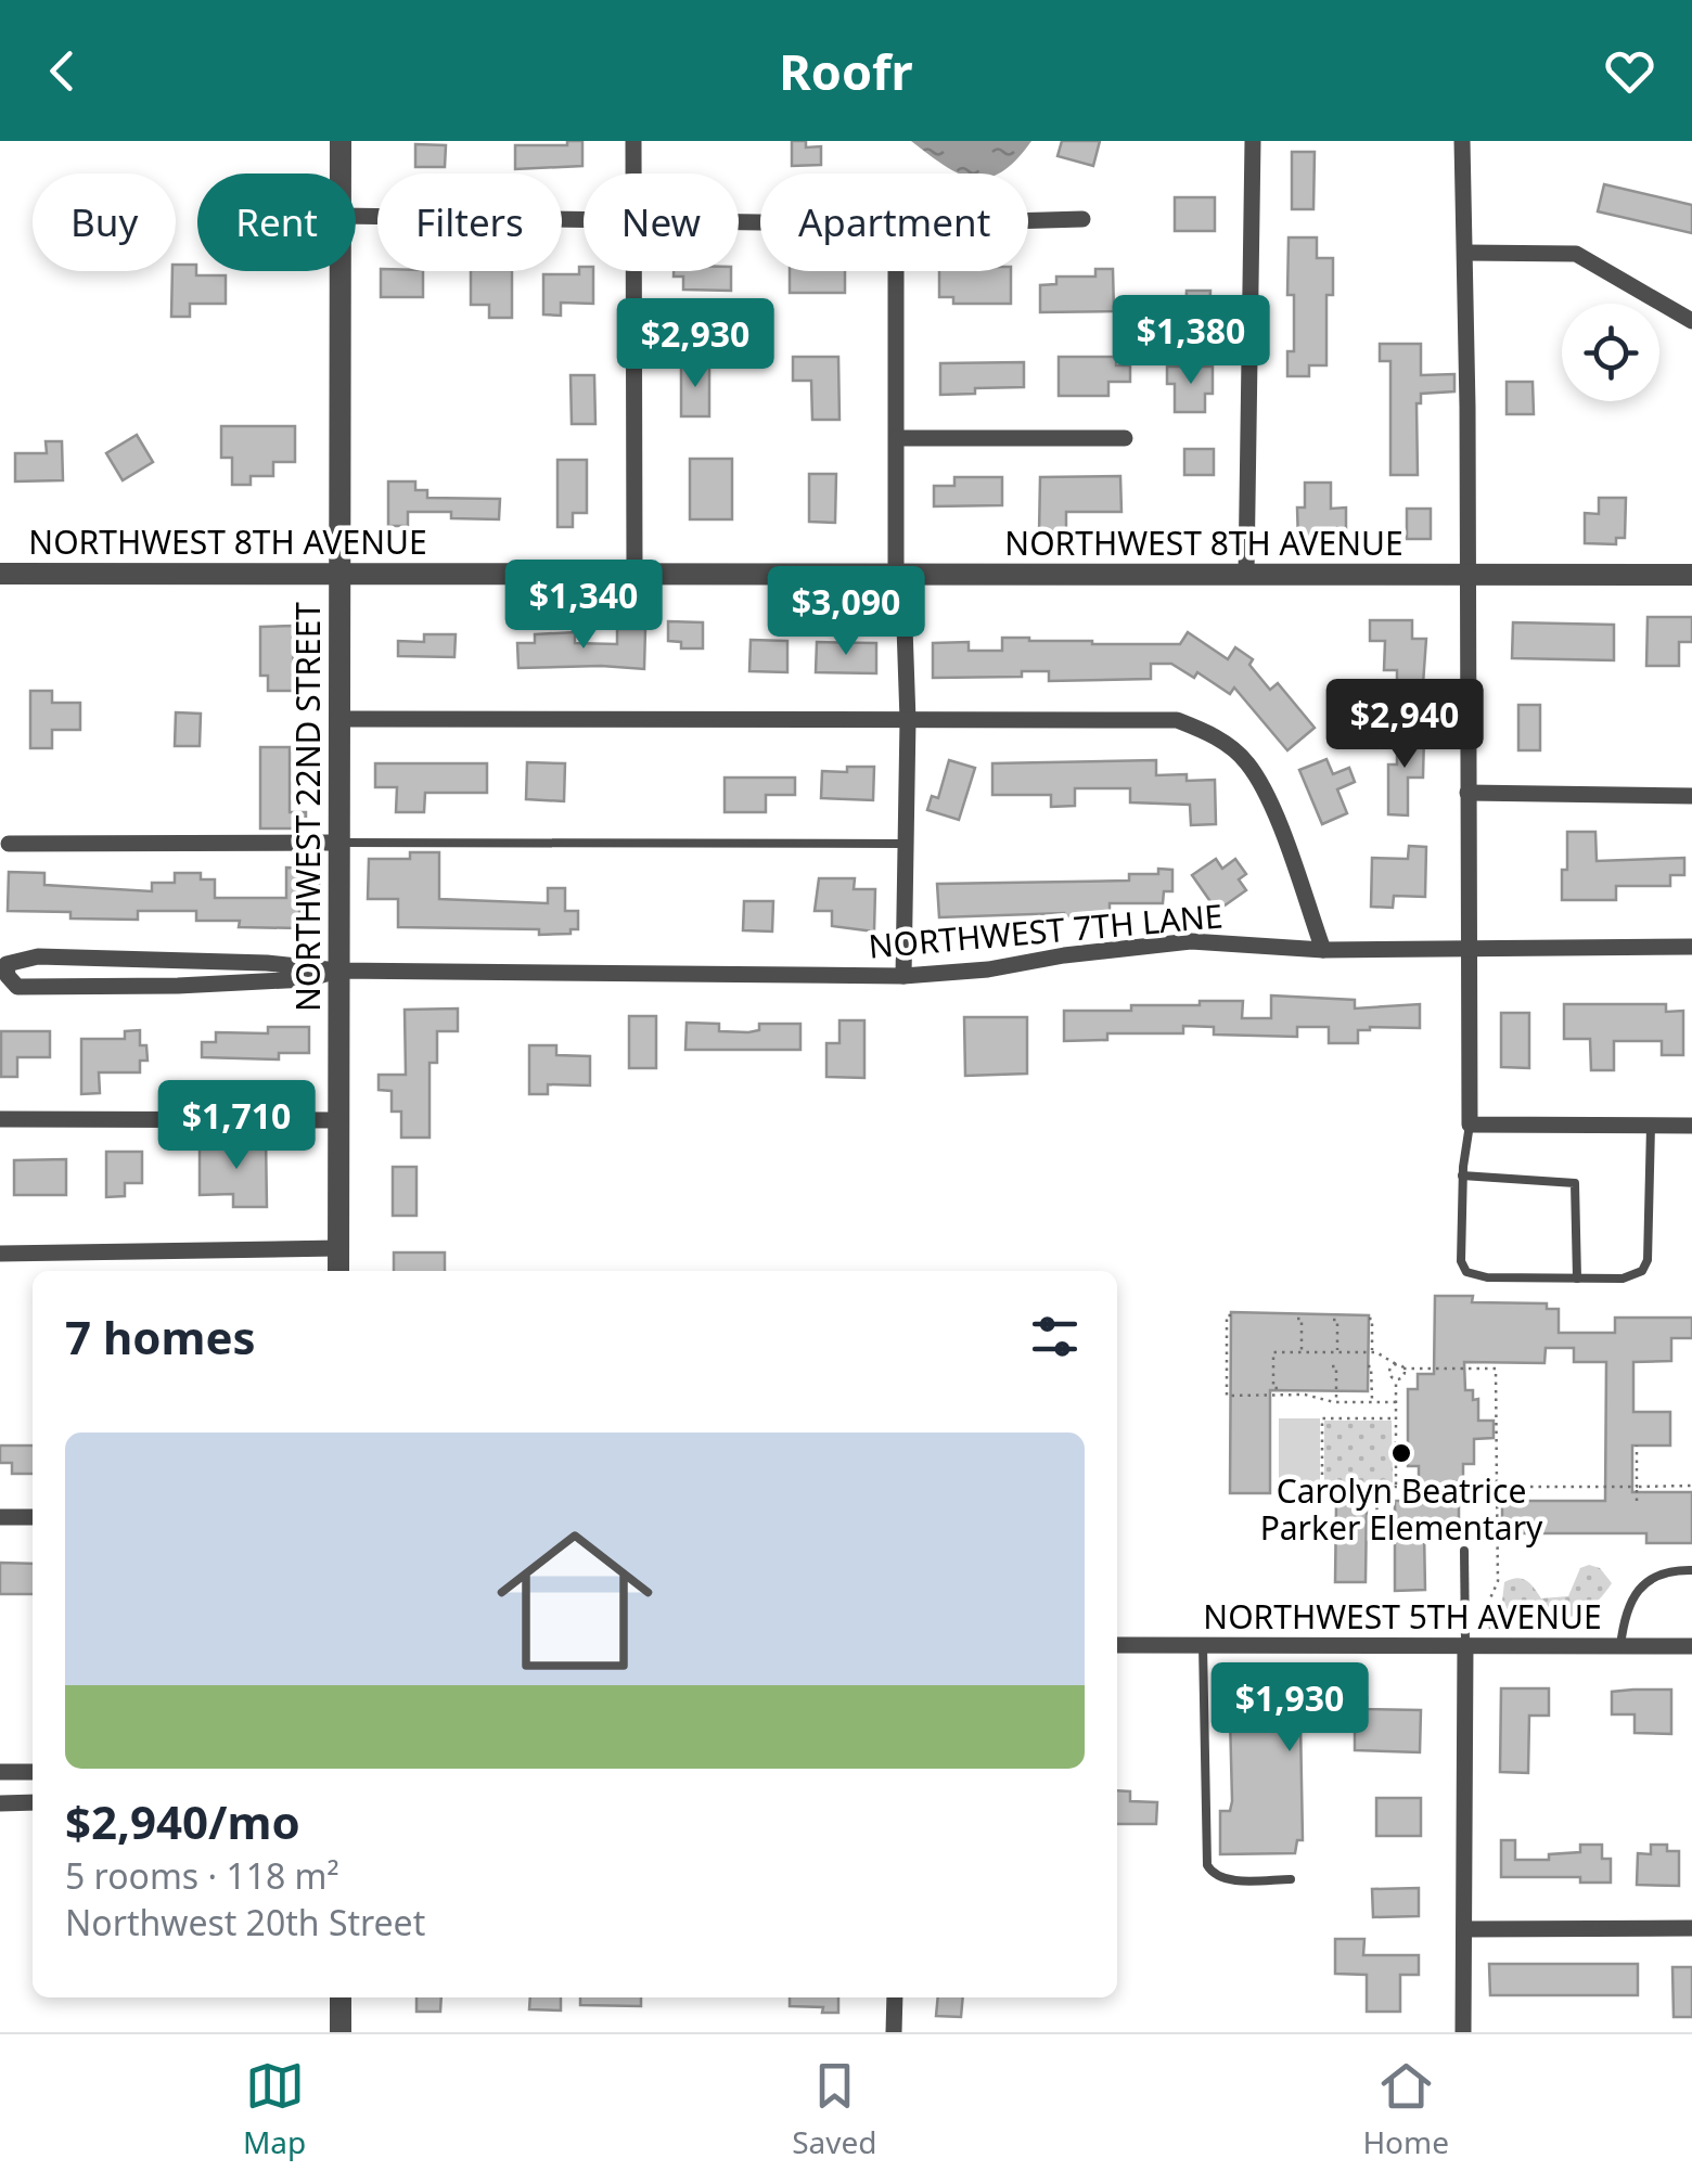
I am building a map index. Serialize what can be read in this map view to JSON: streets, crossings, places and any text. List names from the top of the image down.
{
  "streets": {
    "street": [
      "NORTHWEST 8TH AVENUE",
      "NORTHWEST 22ND STREET",
      "NORTHWEST 7TH LANE",
      "NORTHWEST 5TH AVENUE"
    ]
  },
  "crossings": [
    ["NORTHWEST 8TH AVENUE", "NORTHWEST 22ND STREET"],
    ["NORTHWEST 22ND STREET", "NORTHWEST 7TH LANE"]
  ],
  "places": ["Carolyn Beatrice Parker Elementary"],
  "page": {
    "header": "Roofr",
    "chip": [
      "Buy",
      "Rent",
      "Filters",
      "New",
      "Apartment"
    ],
    "price": [
      "$1,380",
      "$2,930",
      "$1,340",
      "$3,090",
      "$2,940",
      "$1,710",
      "$1,930"
    ],
    "heading": "7 homes",
    "list": [
      {
        "name": "$2,940/mo",
        "note": "5 rooms · 118 m² · Northwest 20th Street"
      }
    ],
    "tabs": ["Map", "Saved", "Home"]
  }
}
